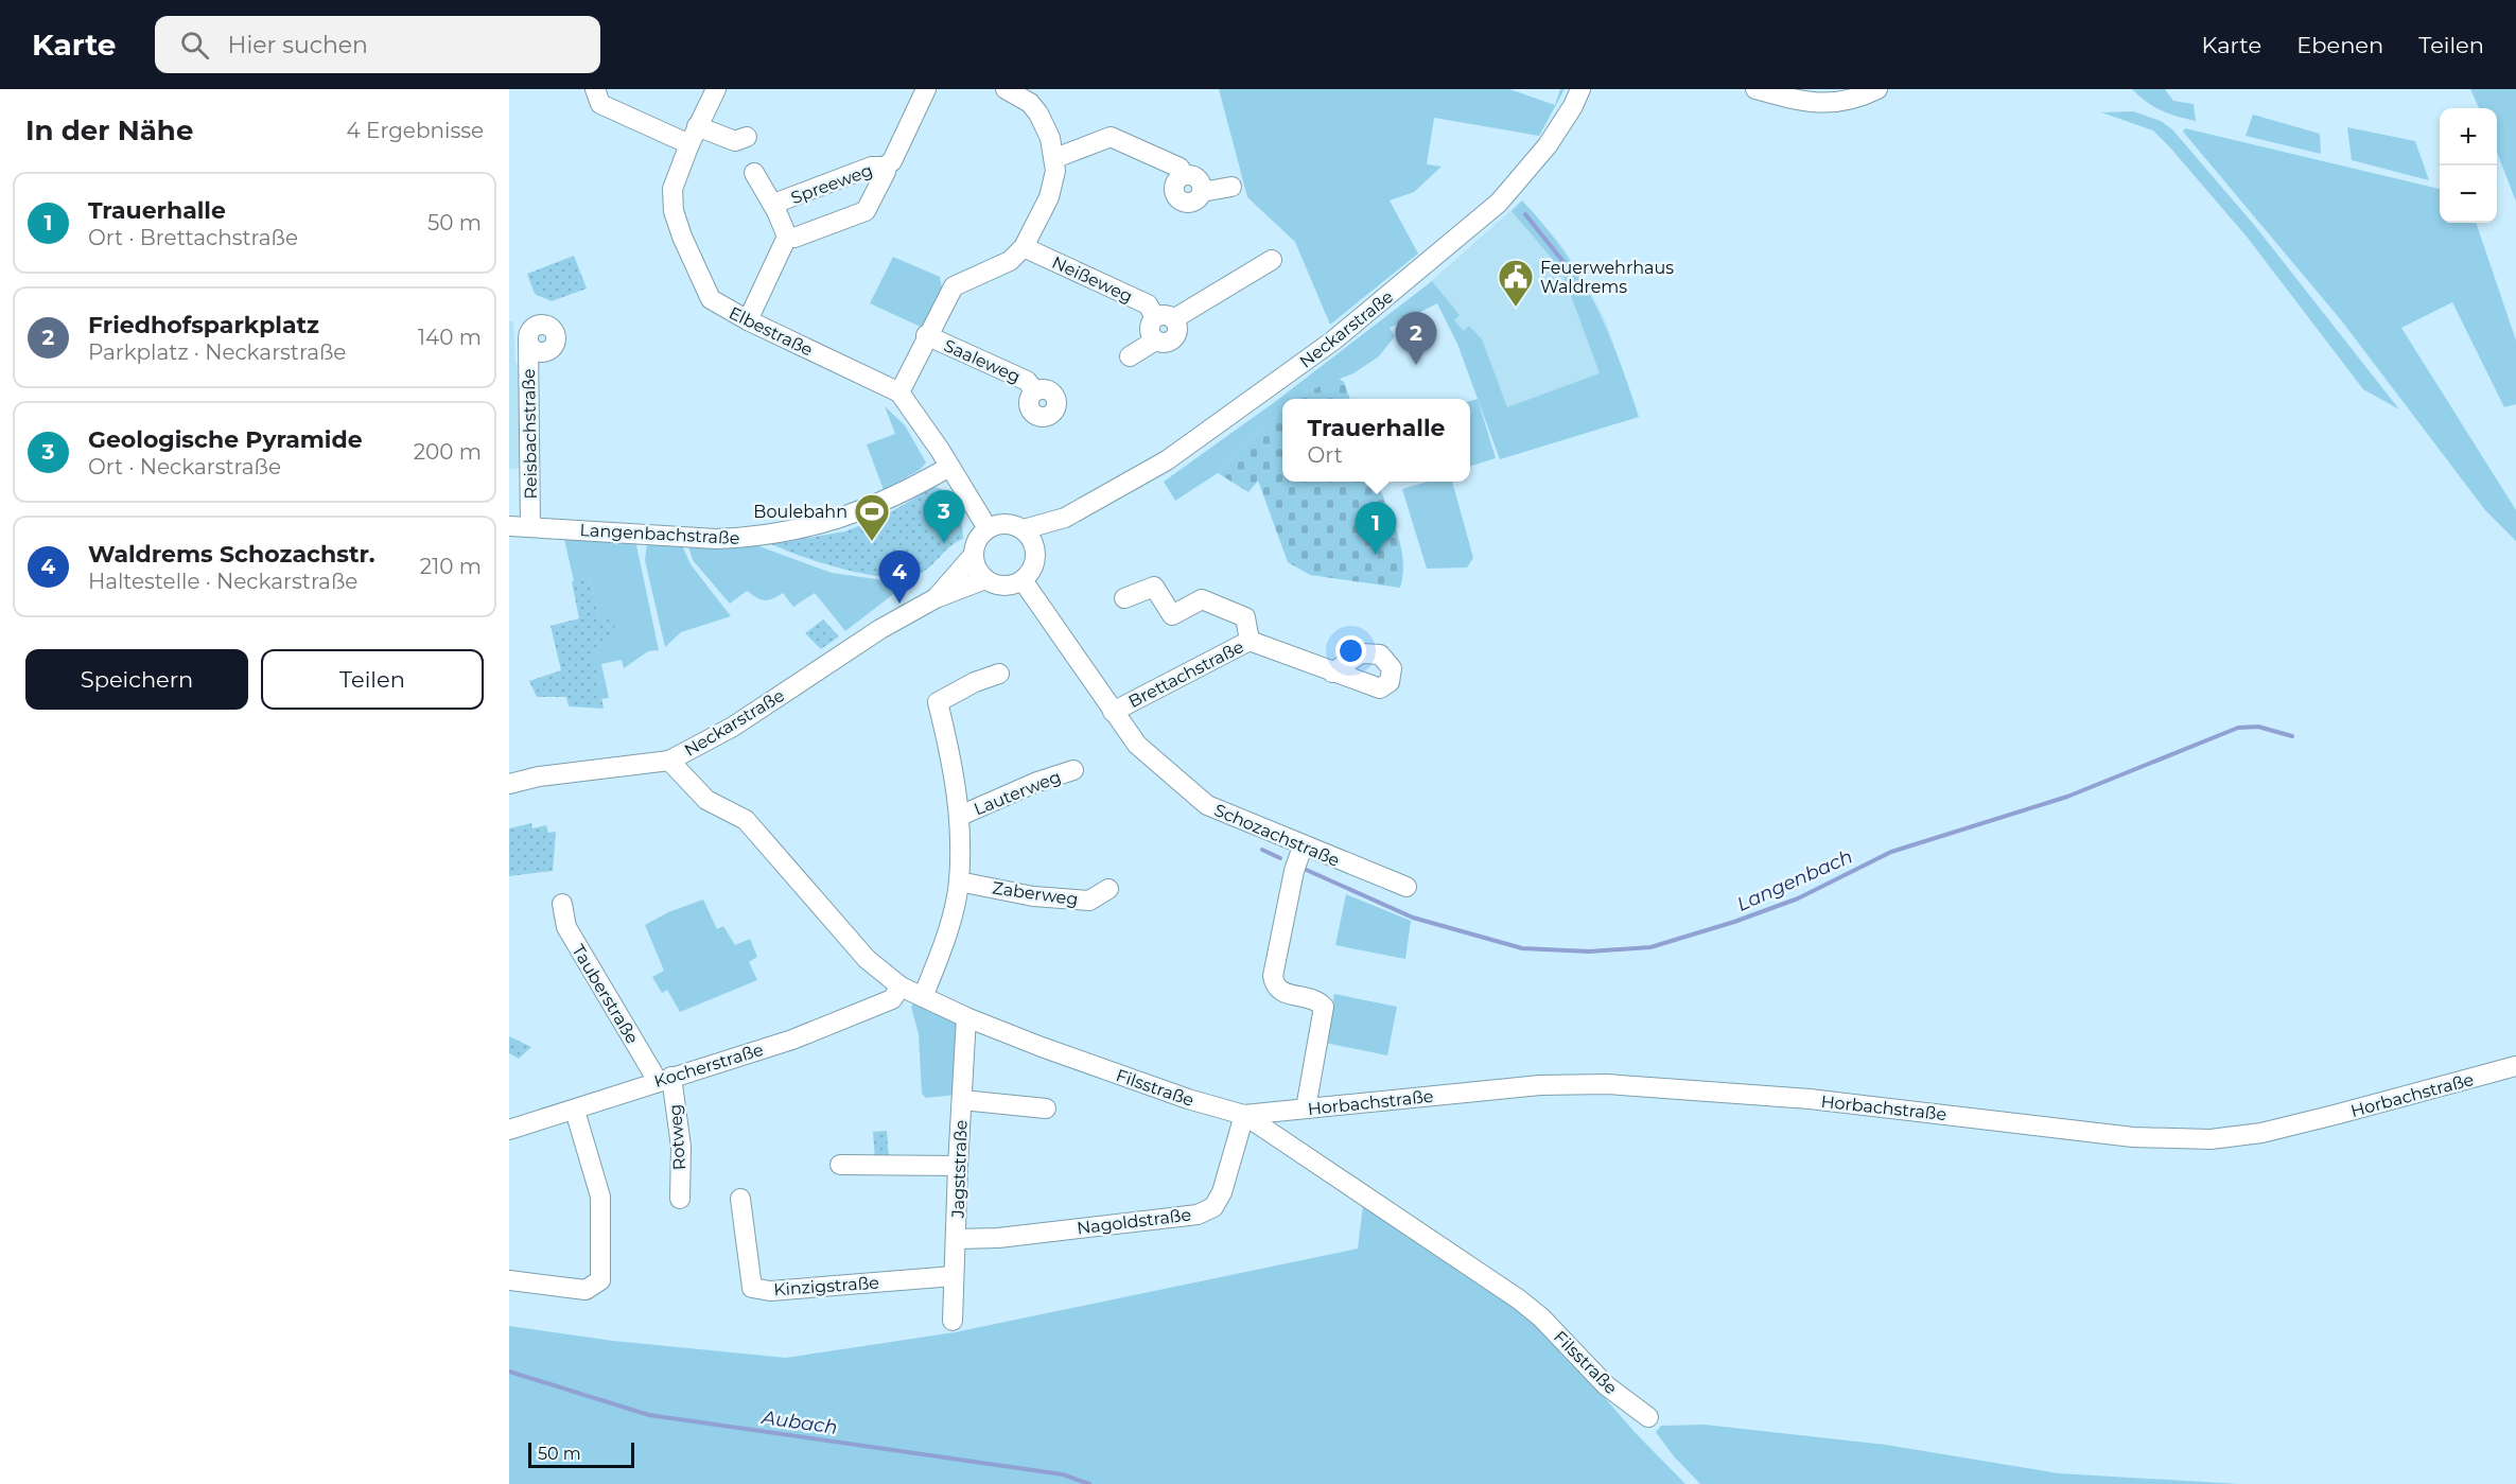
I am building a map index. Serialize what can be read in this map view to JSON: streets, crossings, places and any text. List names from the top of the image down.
{
  "streets": {
    "street": [
      "Spreeweg",
      "Neißeweg",
      "Neckarstraße",
      "Elbestraße",
      "Saaleweg",
      "Reisbachstraße",
      "Langenbachstraße",
      "Brettachstraße",
      "Lauterweg",
      "Schozachstraße",
      "Zaberweg",
      "Tauberstraße",
      "Kocherstraße",
      "Filsstraße",
      "Horbachstraße",
      "Rotweg",
      "Jagststraße",
      "Nagoldstraße",
      "Kinzigstraße"
    ]
  },
  "crossings": [
    ["Neckarstraße", "Schozachstraße"],
    ["Neckarstraße", "Filsstraße"],
    ["Reisbachstraße", "Langenbachstraße"],
    ["Brettachstraße", "Schozachstraße"],
    ["Tauberstraße", "Kocherstraße"],
    ["Tauberstraße", "Rotweg"],
    ["Kocherstraße", "Filsstraße"],
    ["Kocherstraße", "Rotweg"],
    ["Filsstraße", "Horbachstraße"],
    ["Filsstraße", "Jagststraße"],
    ["Filsstraße", "Nagoldstraße"],
    ["Horbachstraße", "Nagoldstraße"],
    ["Jagststraße", "Nagoldstraße"],
    ["Jagststraße", "Kinzigstraße"]
  ],
  "water": ["Langenbach", "Aubach"],
  "places": {
    "public building": ["Feuerwehrhaus Waldrems"],
    "sports": ["Boulebahn"]
  },
  "scale_bar": "50 m",
  "page": {
    "header": "Karte",
    "search": "Hier suchen",
    "nav": ["Karte", "Ebenen", "Teilen"],
    "heading": ["In der Nähe", "4 Ergebnisse"],
    "map_buttons": ["+", "−"],
    "list": [
      {
        "mark": "1",
        "name": "Trauerhalle",
        "note": "Ort · Brettachstraße",
        "value": "50 m"
      },
      {
        "mark": "2",
        "name": "Friedhofsparkplatz",
        "note": "Parkplatz · Neckarstraße",
        "value": "140 m"
      },
      {
        "mark": "3",
        "name": "Geologische Pyramide",
        "note": "Ort · Neckarstraße",
        "value": "200 m"
      },
      {
        "mark": "4",
        "name": "Waldrems Schozachstr.",
        "note": "Haltestelle · Neckarstraße",
        "value": "210 m"
      }
    ],
    "pins": [
      "2",
      "3",
      "1",
      "4"
    ],
    "popup": ["Trauerhalle", "Ort"],
    "buttons": ["Speichern", "Teilen"],
    "scale": "50 m"
  }
}
